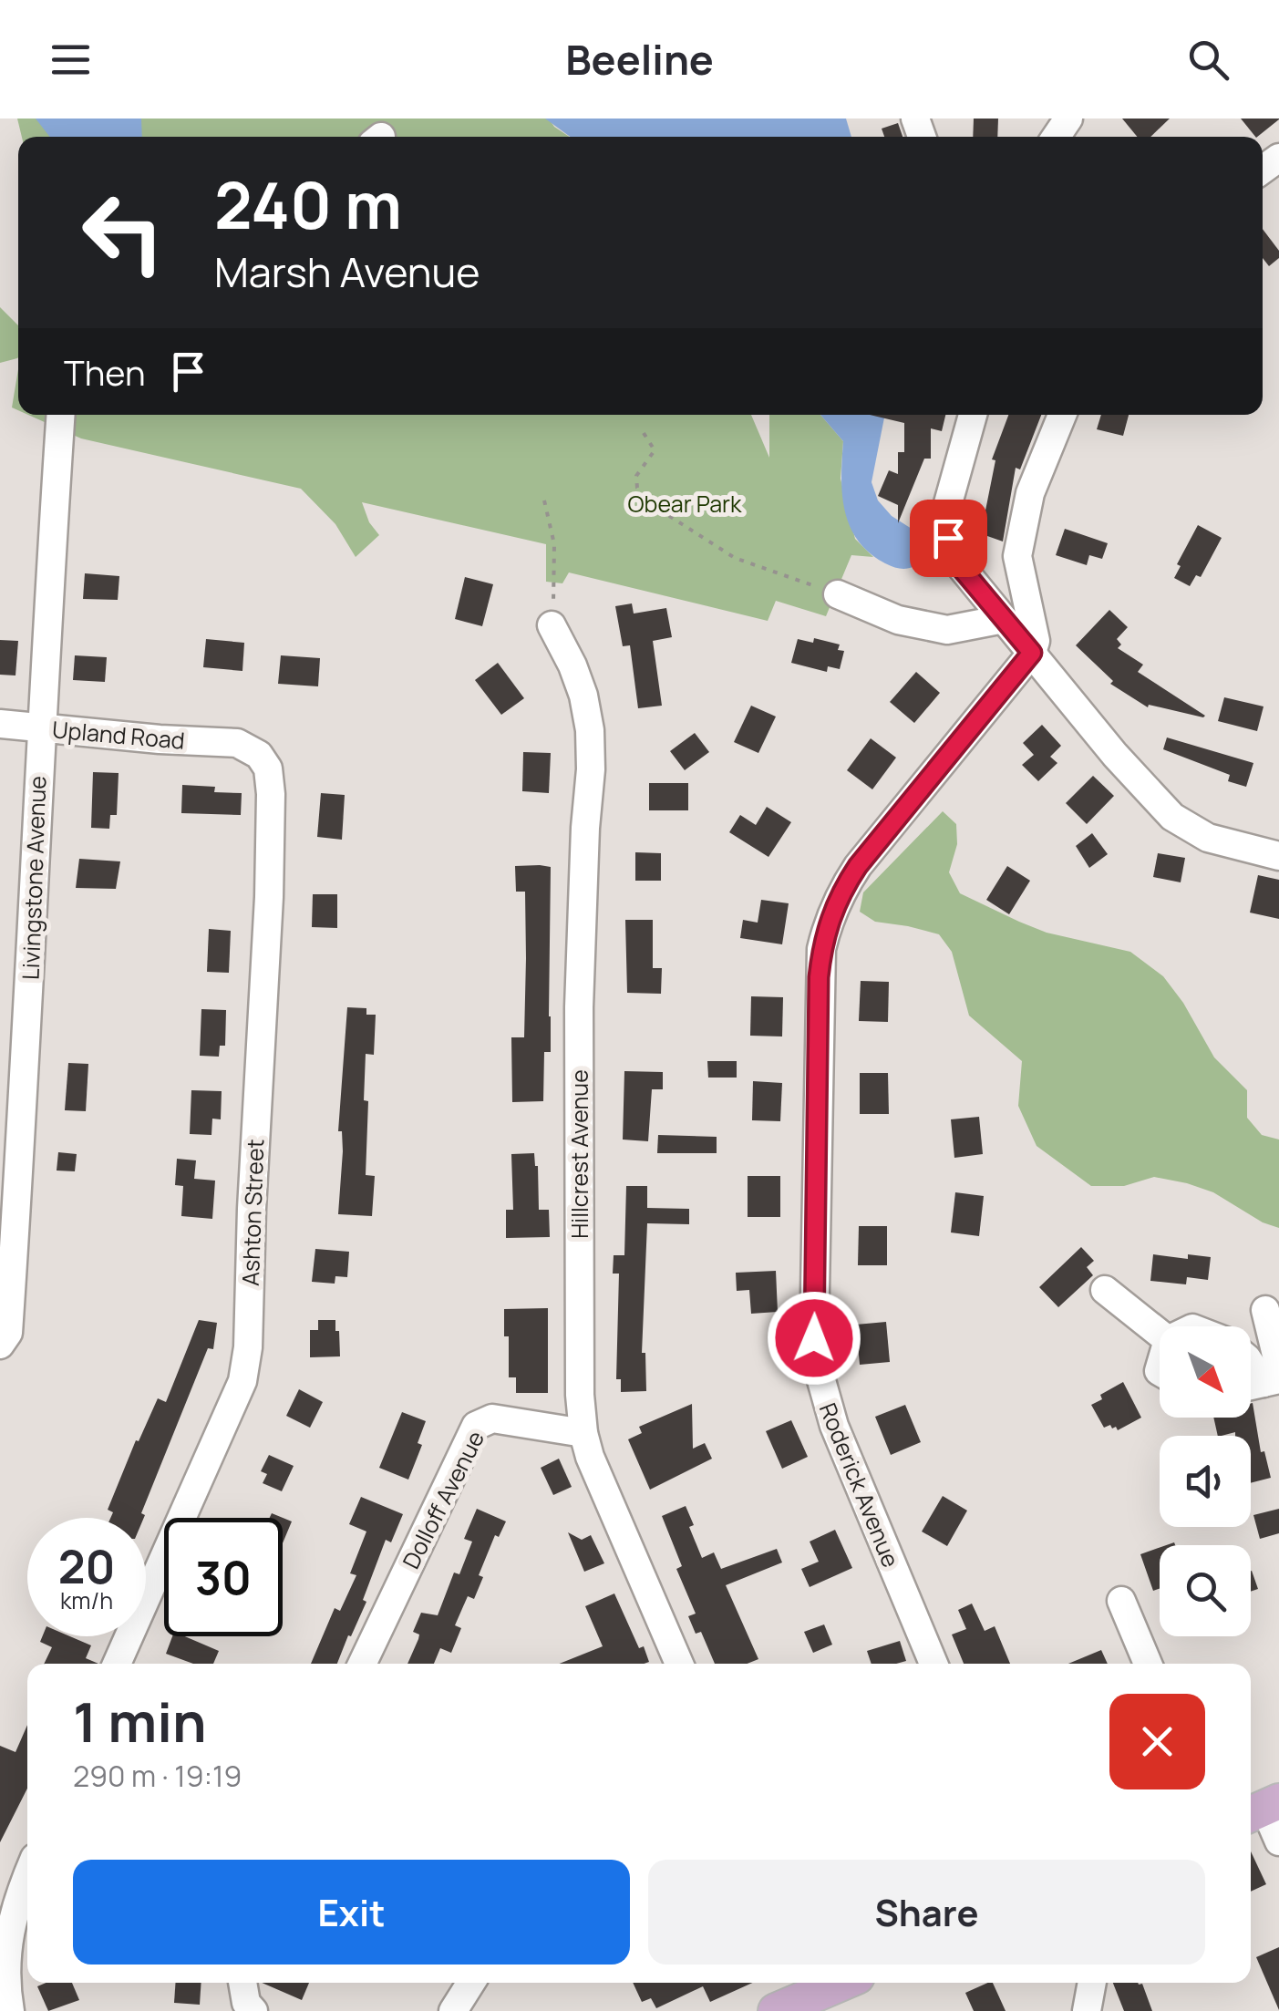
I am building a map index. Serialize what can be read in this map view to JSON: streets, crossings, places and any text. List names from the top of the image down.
{
  "streets": {
    "street": [
      "Upland Road",
      "Livingstone Avenue",
      "Hillcrest Avenue",
      "Ashton Street",
      "Roderick Avenue",
      "Dolloff Avenue"
    ]
  },
  "crossings": [
    ["Upland Road", "Livingstone Avenue"],
    ["Upland Road", "Ashton Street"],
    ["Hillcrest Avenue", "Dolloff Avenue"]
  ],
  "parks": ["Obear Park"],
  "north": "bottom right",
  "page": {
    "header": "Beeline",
    "turn": ["240 m", "Marsh Avenue"],
    "then": "Then",
    "speed": "20 km/h",
    "limit": "30",
    "heading": ["1 min", "290 m · 19:19"],
    "buttons": ["Exit", "Share"]
  }
}
